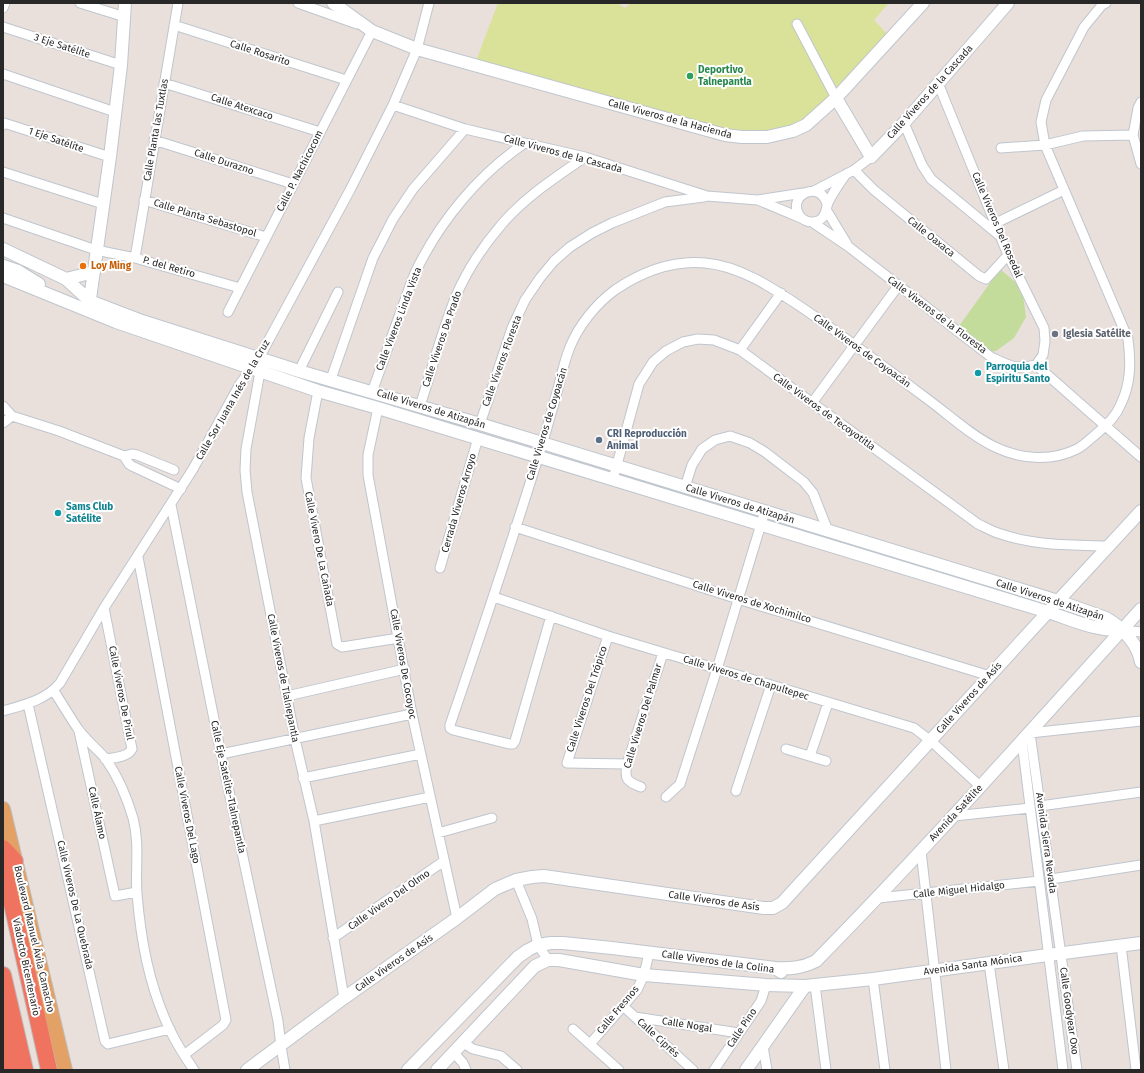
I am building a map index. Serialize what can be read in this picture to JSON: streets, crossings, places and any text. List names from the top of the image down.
{
  "streets": {
    "highway": ["Viaducto Bicentenario"],
    "main road": ["Boulevard Manuel Ávila Camacho"],
    "street": [
      "3 Eje Satélite",
      "Calle Rosarito",
      "Calle Viveros de la Cascada",
      "Calle Atexcaco",
      "Calle Viveros de la Hacienda",
      "Calle Planta las Tuxtlas",
      "1 Eje Satélite",
      "Calle Durazno",
      "Calle P. Nachicocom",
      "Calle Planta Sebastopol",
      "Calle Viveros Del Rosedal",
      "Calle Oaxaca",
      "P. del Retiro",
      "Calle Viveros de la Floresta",
      "Calle Viveros Linda Vista",
      "Calle Viveros De Prado",
      "Calle Viveros de Coyoacán",
      "Calle Viveros Floresta",
      "Calle Sor Juana Inés de la Cruz",
      "Calle Viveros de Atizapán",
      "Calle Viveros de Tecoyotitla",
      "Cerrada Viveros Arroyo",
      "Calle Vivero De La Cañada",
      "Calle Viveros de Xochimilco",
      "Calle Viveros De Cocoyoc",
      "Calle Viveros de Tlalnepantla",
      "Calle Viveros de Chapultepec",
      "Calle Viveros De Pirul",
      "Calle Viveros de Asís",
      "Calle Viveros Del Trópico",
      "Calle Viveros Del Palmar",
      "Calle Eje Satelite-Tlalnepantla",
      "Calle Álamo",
      "Avenida Satélite",
      "Calle Viveros Del Lago",
      "Avenida Sierra Nevada",
      "Calle Miguel Hidalgo",
      "Calle Vivero Del Olmo",
      "Calle Viveros De La Quebrada",
      "Calle Viveros de la Colina",
      "Avenida Santa Mónica",
      "Calle Fresnos",
      "Calle Goodyear Oxo",
      "Calle Nogal",
      "Calle Pino",
      "Calle Ciprés"
    ]
  },
  "crossings": [
    ["Calle Rosarito", "Calle Planta las Tuxtlas"],
    ["Calle Rosarito", "Calle P. Nachicocom"],
    ["Calle Viveros de la Cascada", "Calle Viveros Del Rosedal"],
    ["Calle Viveros de la Cascada", "Calle Oaxaca"],
    ["Calle Viveros de la Cascada", "Calle Viveros de la Floresta"],
    ["Calle Viveros de la Cascada", "Calle Viveros Linda Vista"],
    ["Calle Viveros de la Cascada", "Calle Viveros De Prado"],
    ["Calle Viveros de la Cascada", "Calle Viveros Floresta"],
    ["Calle Viveros de la Cascada", "Calle Sor Juana Inés de la Cruz"],
    ["Calle Atexcaco", "Calle Planta las Tuxtlas"],
    ["Calle Atexcaco", "Calle P. Nachicocom"],
    ["Calle Viveros de la Hacienda", "Calle P. Nachicocom"],
    ["Calle Viveros de la Hacienda", "Calle Sor Juana Inés de la Cruz"],
    ["Calle Planta las Tuxtlas", "Calle Durazno"],
    ["Calle Planta las Tuxtlas", "Calle Planta Sebastopol"],
    ["Calle Planta las Tuxtlas", "P. del Retiro"],
    ["Calle Durazno", "Calle P. Nachicocom"],
    ["Calle P. Nachicocom", "Calle Planta Sebastopol"],
    ["Calle P. Nachicocom", "P. del Retiro"],
    ["Calle Viveros Del Rosedal", "Calle Oaxaca"],
    ["Calle Viveros Del Rosedal", "Calle Viveros de la Floresta"],
    ["Calle Viveros Linda Vista", "Calle Viveros de Atizapán"],
    ["Calle Viveros De Prado", "Calle Viveros de Atizapán"],
    ["Calle Viveros de Coyoacán", "Calle Viveros de Atizapán"],
    ["Calle Viveros de Coyoacán", "Calle Viveros de Xochimilco"],
    ["Calle Viveros de Coyoacán", "Calle Viveros de Chapultepec"],
    ["Calle Viveros Floresta", "Calle Viveros de Atizapán"],
    ["Calle Sor Juana Inés de la Cruz", "Calle Viveros de Atizapán"],
    ["Calle Sor Juana Inés de la Cruz", "Calle Viveros de Tlalnepantla"],
    ["Calle Sor Juana Inés de la Cruz", "Calle Viveros De Pirul"],
    ["Calle Sor Juana Inés de la Cruz", "Calle Eje Satelite-Tlalnepantla"],
    ["Calle Sor Juana Inés de la Cruz", "Calle Viveros Del Lago"],
    ["Calle Sor Juana Inés de la Cruz", "Calle Viveros De La Quebrada"],
    ["Calle Viveros de Atizapán", "Calle Viveros de Tecoyotitla"],
    ["Calle Viveros de Atizapán", "Cerrada Viveros Arroyo"],
    ["Calle Viveros de Atizapán", "Calle Vivero De La Cañada"],
    ["Calle Viveros de Atizapán", "Calle Viveros De Cocoyoc"],
    ["Calle Viveros de Atizapán", "Calle Viveros de Tlalnepantla"],
    ["Calle Viveros de Atizapán", "Calle Viveros de Asís"],
    ["Calle Viveros de Atizapán", "Avenida Satélite"],
    ["Calle Viveros de Tecoyotitla", "Calle Viveros de Asís"],
    ["Calle Vivero De La Cañada", "Calle Viveros De Cocoyoc"],
    ["Calle Viveros de Xochimilco", "Calle Viveros de Asís"],
    ["Calle Viveros De Cocoyoc", "Calle Viveros de Asís"],
    ["Calle Viveros De Cocoyoc", "Calle Vivero Del Olmo"],
    ["Calle Viveros de Tlalnepantla", "Calle Viveros de Asís"],
    ["Calle Viveros de Tlalnepantla", "Calle Vivero Del Olmo"],
    ["Calle Viveros de Chapultepec", "Calle Viveros de Asís"],
    ["Calle Viveros de Chapultepec", "Calle Viveros Del Trópico"],
    ["Calle Viveros de Chapultepec", "Calle Viveros Del Palmar"],
    ["Calle Viveros de Chapultepec", "Avenida Satélite"],
    ["Calle Viveros de Asís", "Calle Eje Satelite-Tlalnepantla"],
    ["Calle Viveros Del Trópico", "Calle Viveros Del Palmar"],
    ["Avenida Satélite", "Avenida Sierra Nevada"],
    ["Avenida Satélite", "Calle Miguel Hidalgo"],
    ["Avenida Satélite", "Calle Viveros de la Colina"],
    ["Avenida Sierra Nevada", "Calle Miguel Hidalgo"],
    ["Avenida Sierra Nevada", "Avenida Santa Mónica"],
    ["Avenida Sierra Nevada", "Calle Goodyear Oxo"],
    ["Boulevard Manuel Ávila Camacho", "Viaducto Bicentenario"],
    ["Calle Viveros de la Colina", "Avenida Santa Mónica"],
    ["Calle Viveros de la Colina", "Calle Fresnos"],
    ["Calle Viveros de la Colina", "Calle Pino"],
    ["Avenida Santa Mónica", "Calle Goodyear Oxo"],
    ["Calle Fresnos", "Calle Ciprés"],
    ["Calle Nogal", "Calle Pino"],
    ["Calle Nogal", "Calle Ciprés"]
  ],
  "places": [
    "Deportivo Talnepantla",
    "Loy Ming",
    "Iglesia Satélite",
    "Parroquia del Espiritu Santo",
    "CRI Reproducción Animal",
    "Sams Club Satélite"
  ]
}
